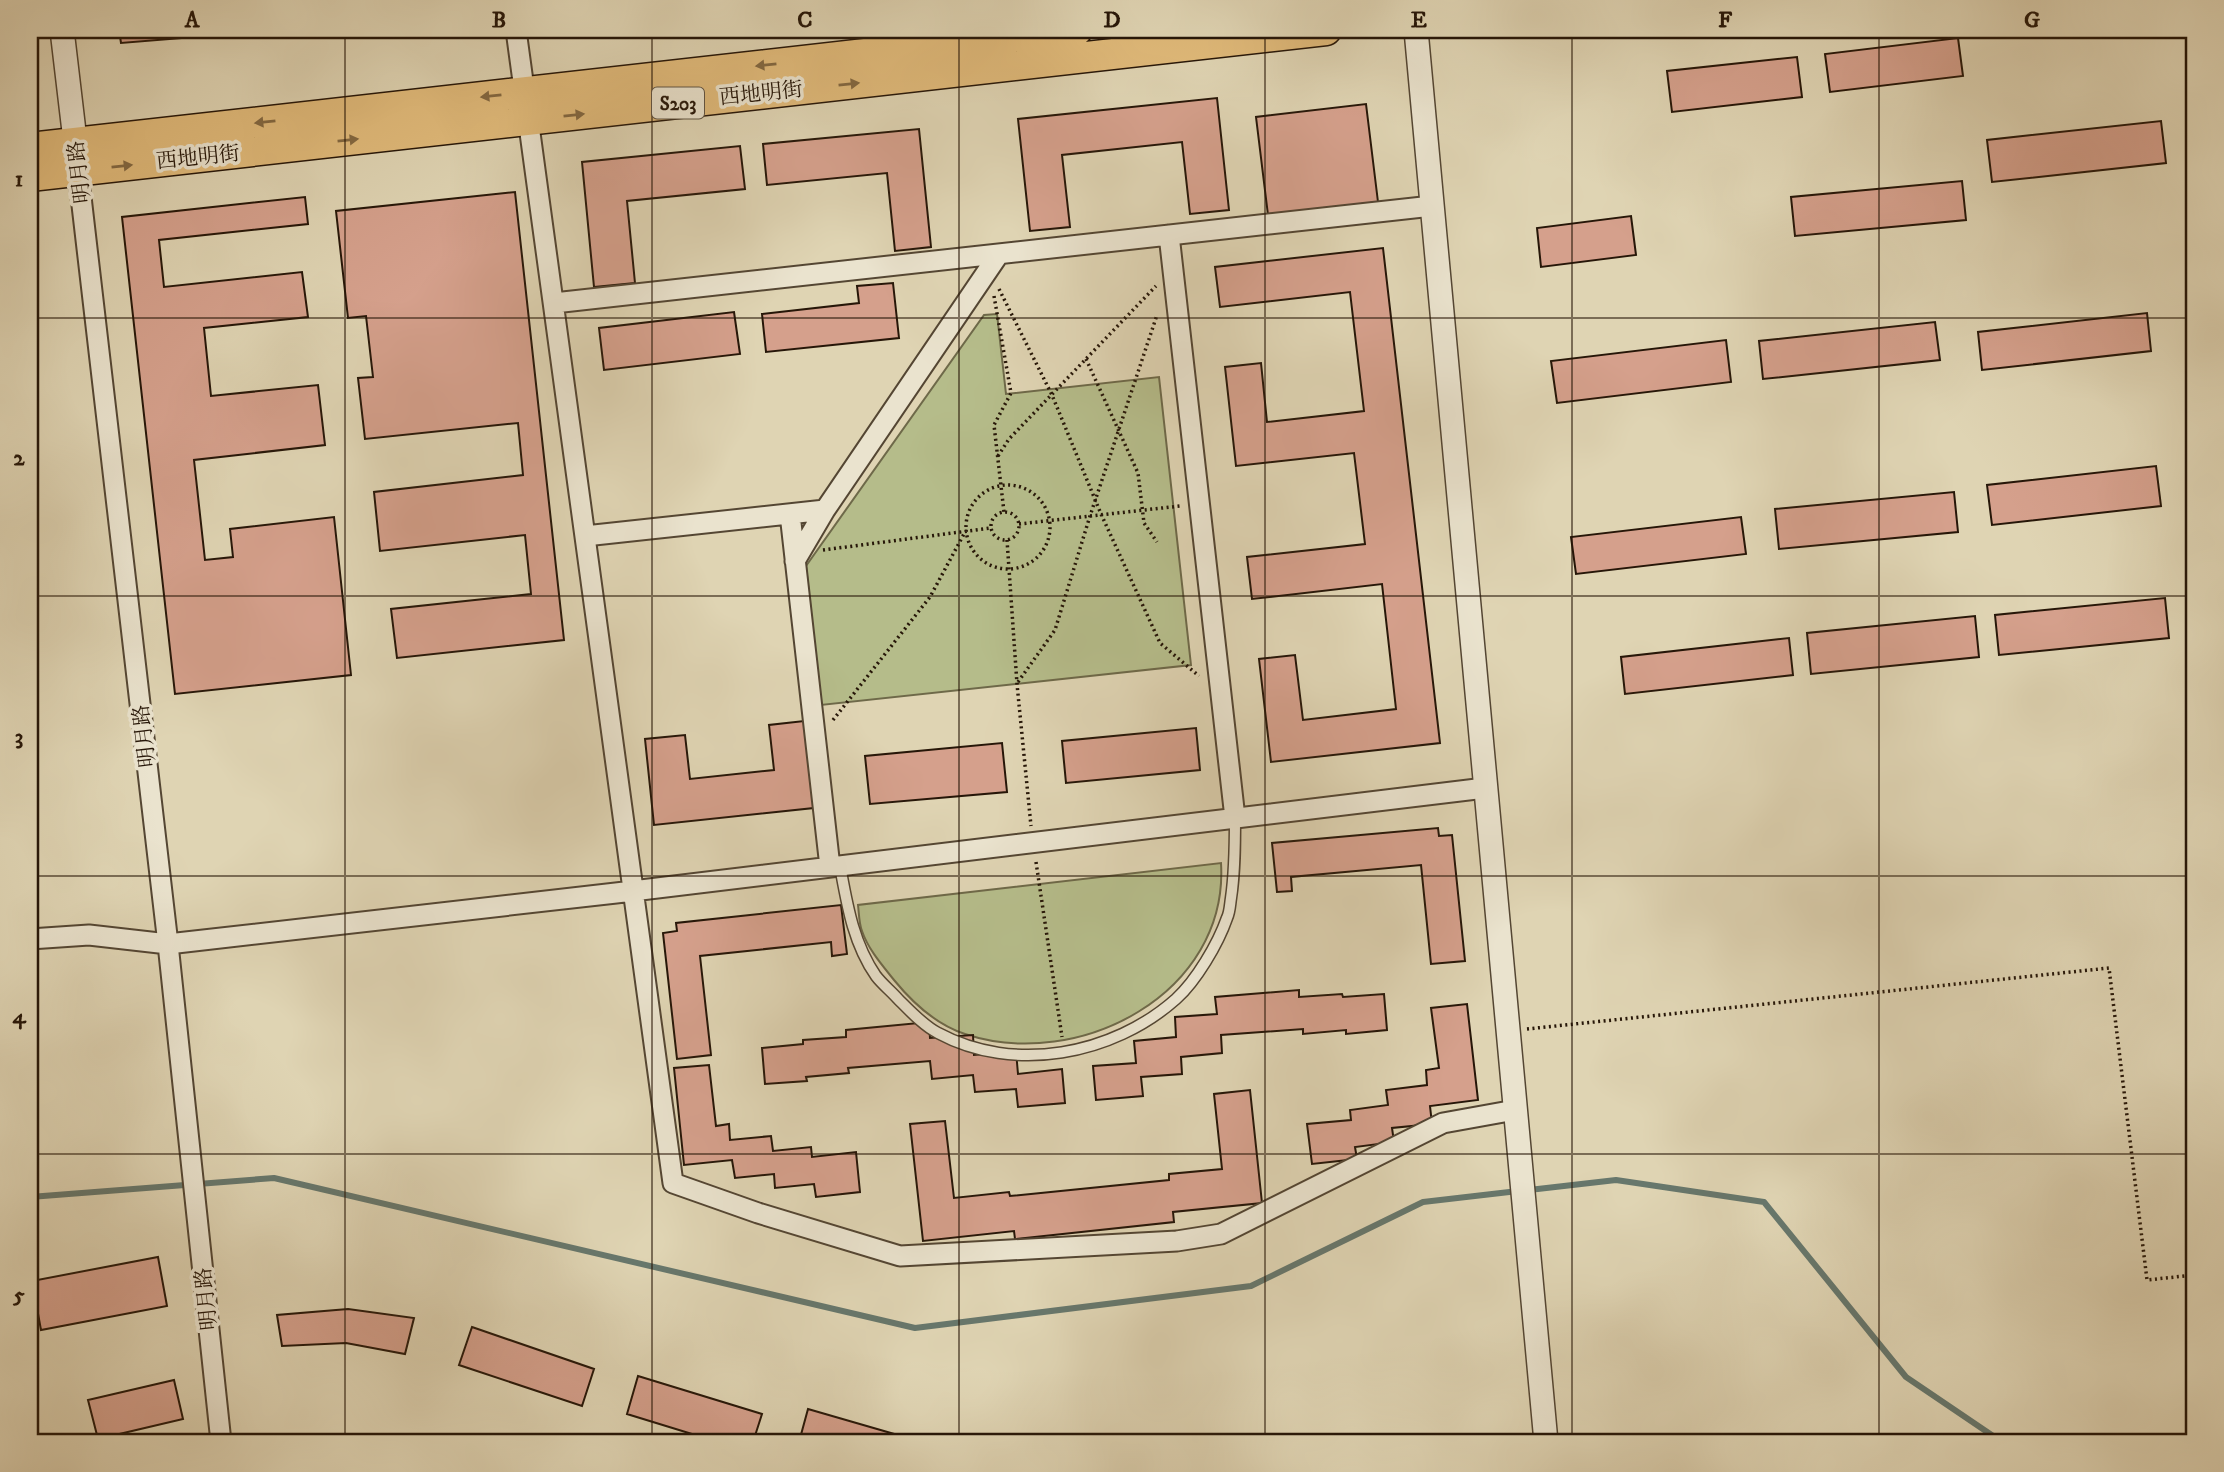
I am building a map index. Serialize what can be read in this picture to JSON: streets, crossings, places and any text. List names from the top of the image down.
{
  "streets": {
    "main road": ["西地明街", "S203"],
    "street": ["明月路"]
  },
  "crossings": [
    ["西地明街", "明月路"]
  ],
  "grid": {
    "columns": [
      "A",
      "B",
      "C",
      "D",
      "E",
      "F",
      "G"
    ],
    "rows": [
      "1",
      "2",
      "3",
      "4",
      "5"
    ]
  }
}
